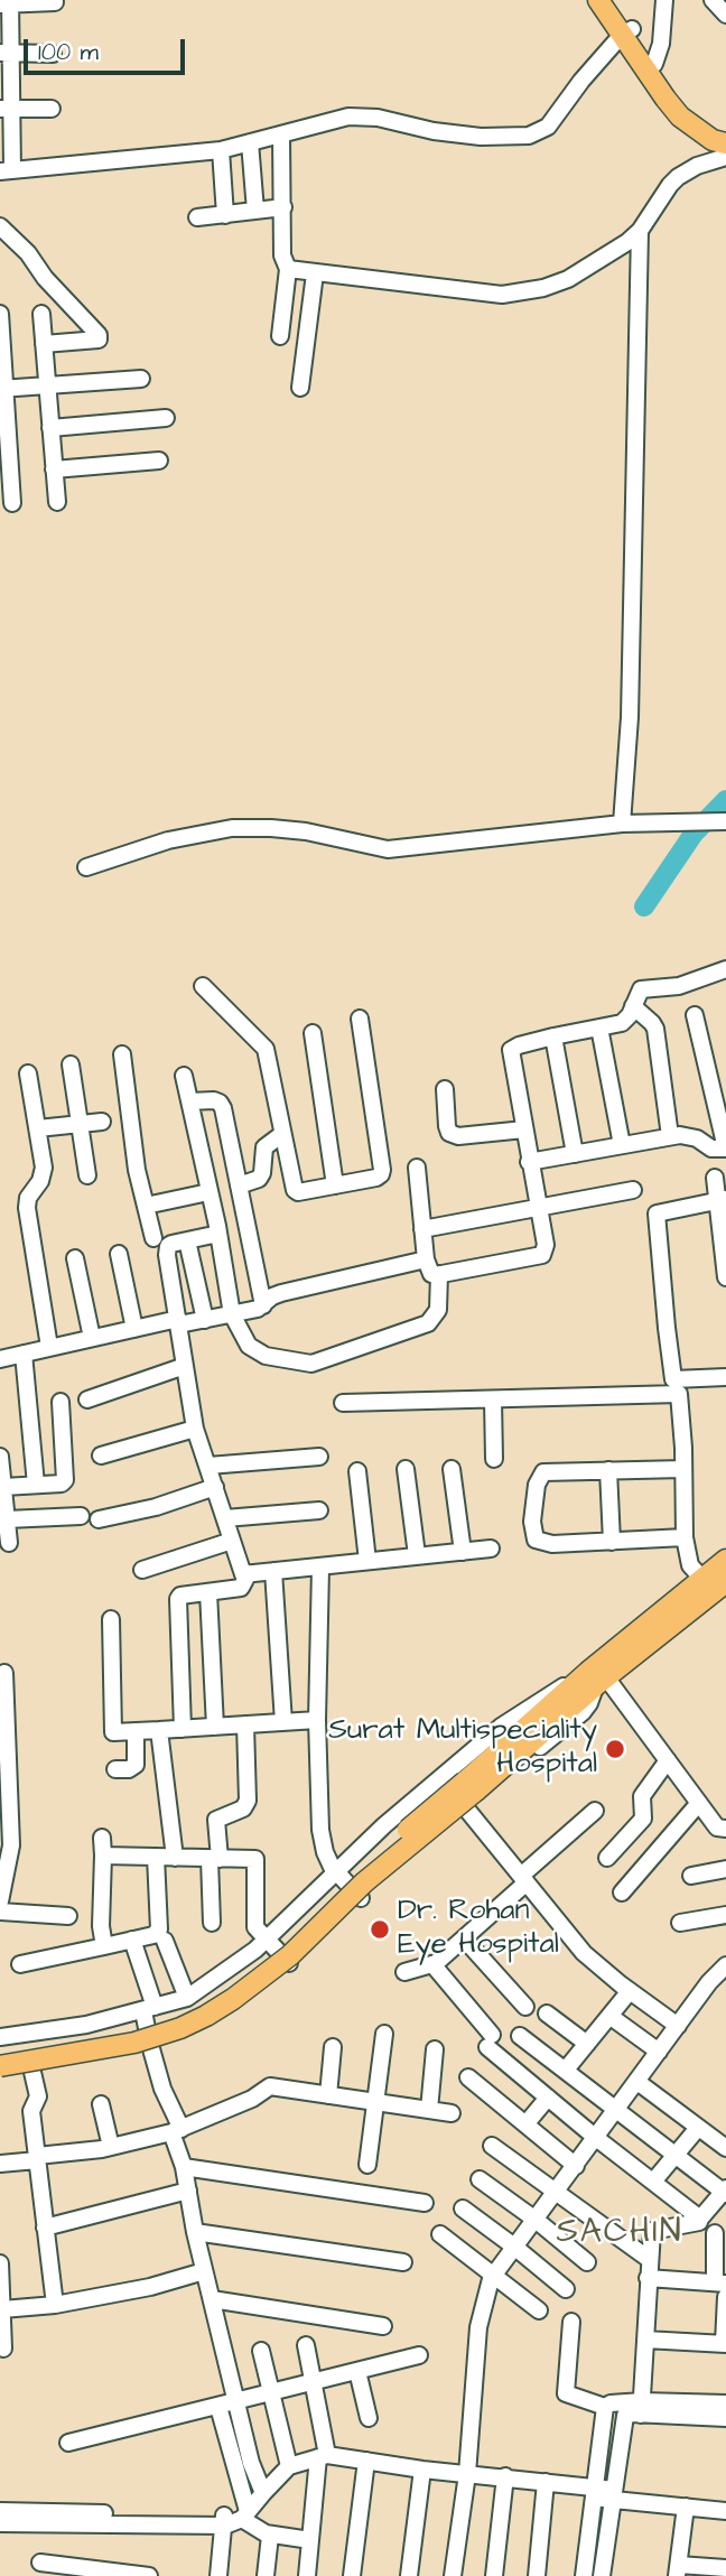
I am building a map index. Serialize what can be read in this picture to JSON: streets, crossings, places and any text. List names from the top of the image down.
{
  "districts": ["SACHIN"],
  "places": ["Surat Multispeciality Hospital", "Dr. Rohan Eye Hospital"],
  "scale_bar": "100 m"
}
